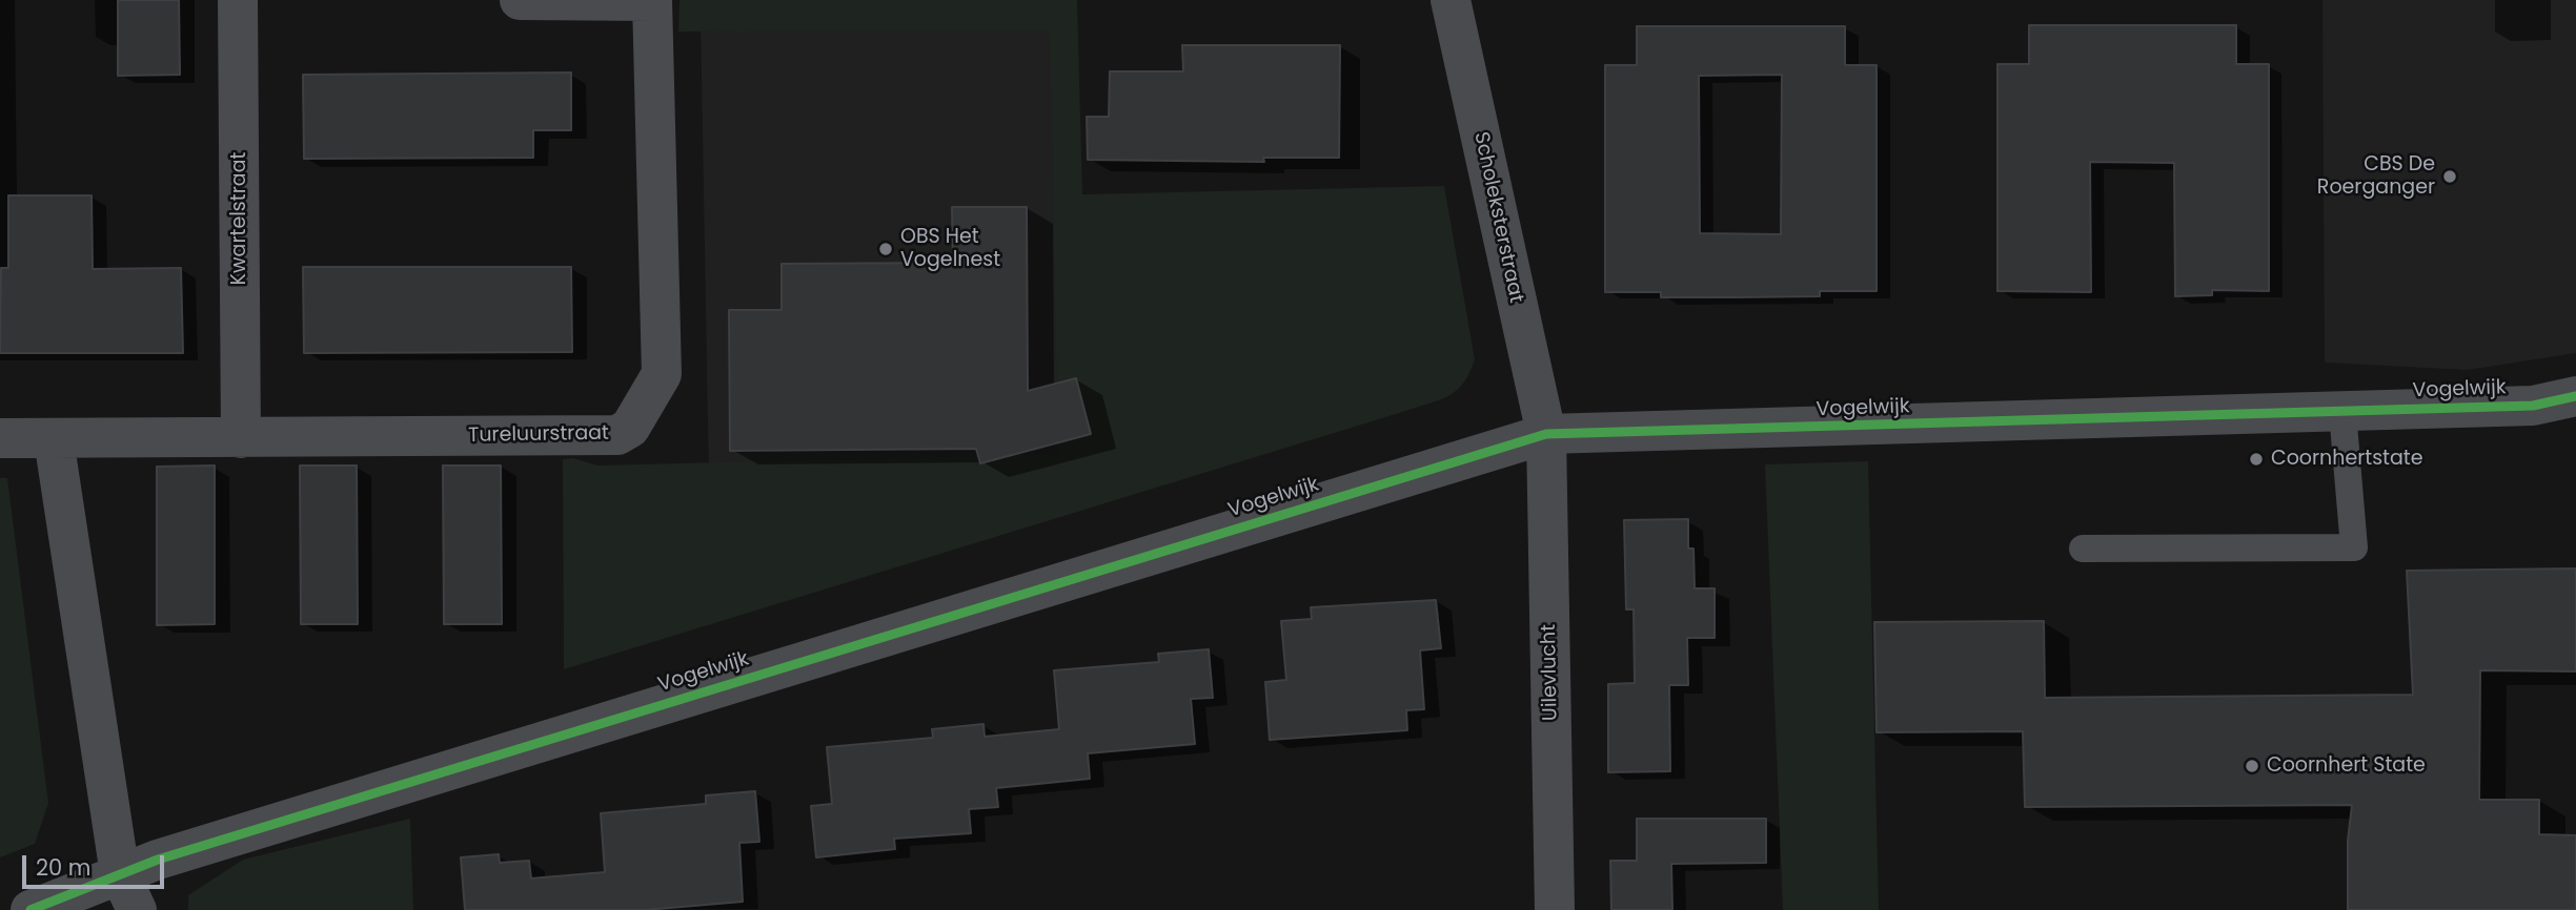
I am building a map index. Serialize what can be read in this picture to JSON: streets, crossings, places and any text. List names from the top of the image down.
{
  "streets": {
    "street": [
      "Scholeksterstraat",
      "Kwartelstraat",
      "Vogelwijk",
      "Tureluurstraat",
      "Uilevlucht"
    ]
  },
  "crossings": [
    ["Scholeksterstraat", "Vogelwijk"],
    ["Scholeksterstraat", "Uilevlucht"],
    ["Kwartelstraat", "Tureluurstraat"],
    ["Vogelwijk", "Uilevlucht"]
  ],
  "places": [
    "CBS De Roerganger",
    "OBS Het Vogelnest",
    "Coornhertstate",
    "Coornhert State"
  ],
  "scale_bar": "20 m"
}
